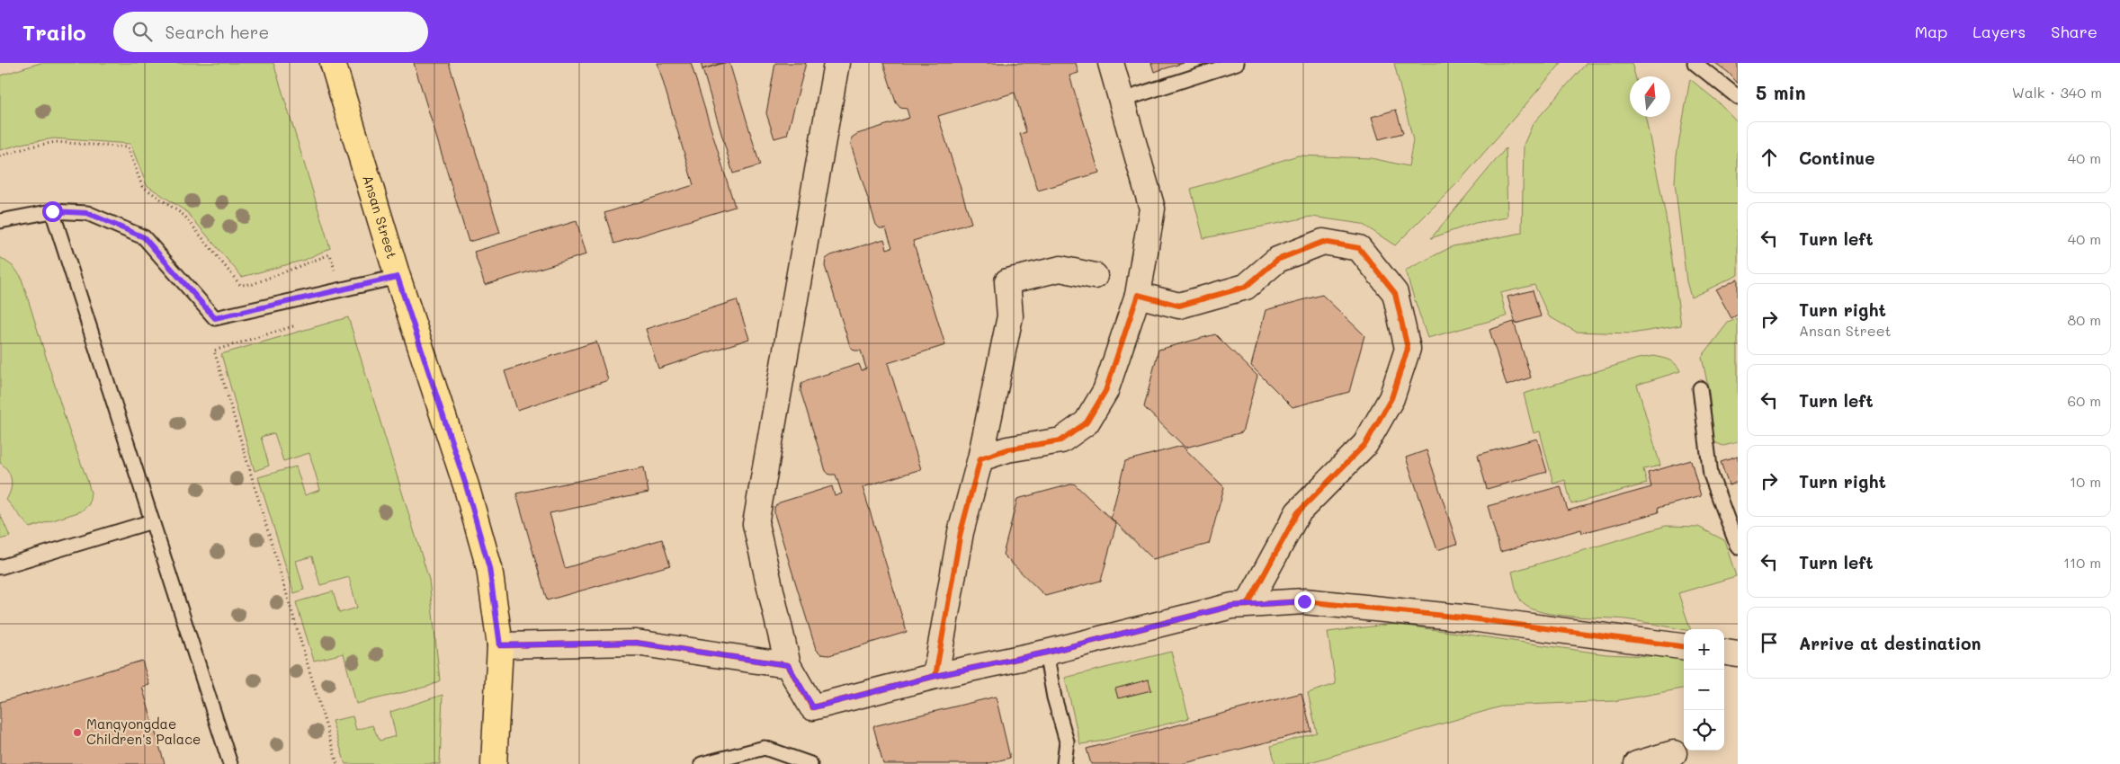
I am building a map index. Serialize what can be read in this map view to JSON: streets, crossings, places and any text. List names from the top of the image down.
{
  "streets": {
    "main road": ["Ansan Street"]
  },
  "places": ["Mangyongdae Children's Palace"],
  "north": "top",
  "page": {
    "header": "Trailo",
    "search": "Search here",
    "nav": ["Map", "Layers", "Share"],
    "heading": ["5 min", "Walk · 340 m"],
    "list": [
      ["Continue", "40 m"],
      ["Turn left", "40 m"],
      ["Turn right", "Ansan Street", "80 m"],
      ["Turn left", "60 m"],
      ["Turn right", "10 m"],
      ["Turn left", "110 m"],
      "Arrive at destination"
    ],
    "map_buttons": ["+", "−"]
  }
}
